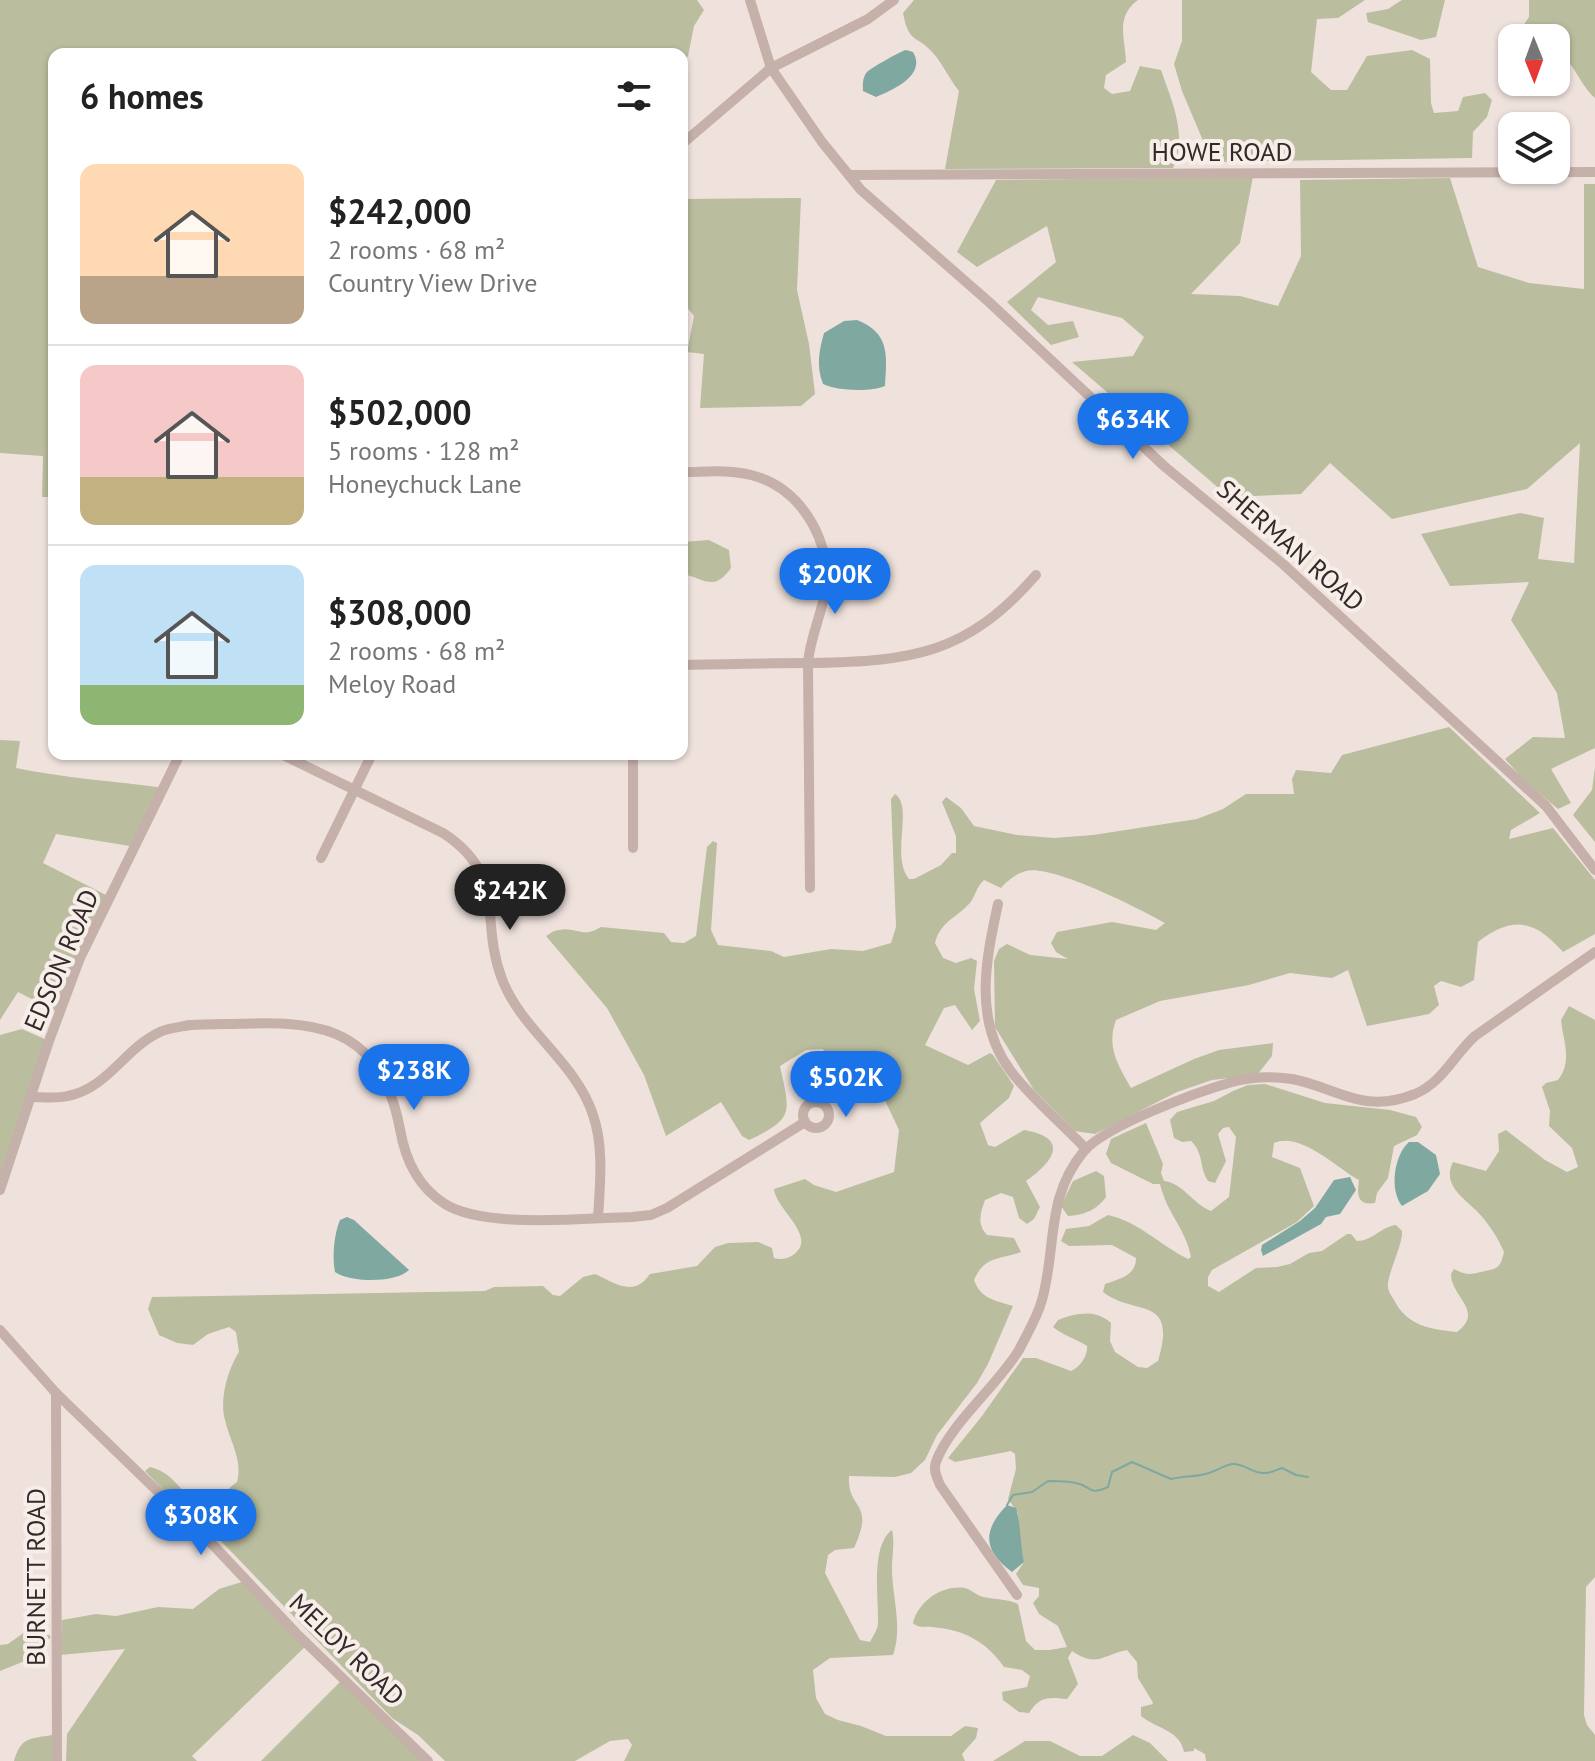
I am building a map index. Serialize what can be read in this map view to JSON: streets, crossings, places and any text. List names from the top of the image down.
{
  "streets": {
    "street": [
      "HOWE ROAD",
      "SHERMAN ROAD",
      "EDSON ROAD",
      "BURNETT ROAD",
      "MELOY ROAD"
    ]
  },
  "crossings": [
    ["HOWE ROAD", "SHERMAN ROAD"],
    ["BURNETT ROAD", "MELOY ROAD"]
  ],
  "north": "bottom",
  "page": {
    "heading": "6 homes",
    "list": [
      {
        "name": "$242,000",
        "note": "2 rooms · 68 m² · Country View Drive"
      },
      {
        "name": "$502,000",
        "note": "5 rooms · 128 m² · Honeychuck Lane"
      },
      {
        "name": "$308,000",
        "note": "2 rooms · 68 m² · Meloy Road"
      }
    ],
    "price": [
      "$634K",
      "$200K",
      "$242K",
      "$238K",
      "$502K",
      "$308K"
    ]
  }
}
